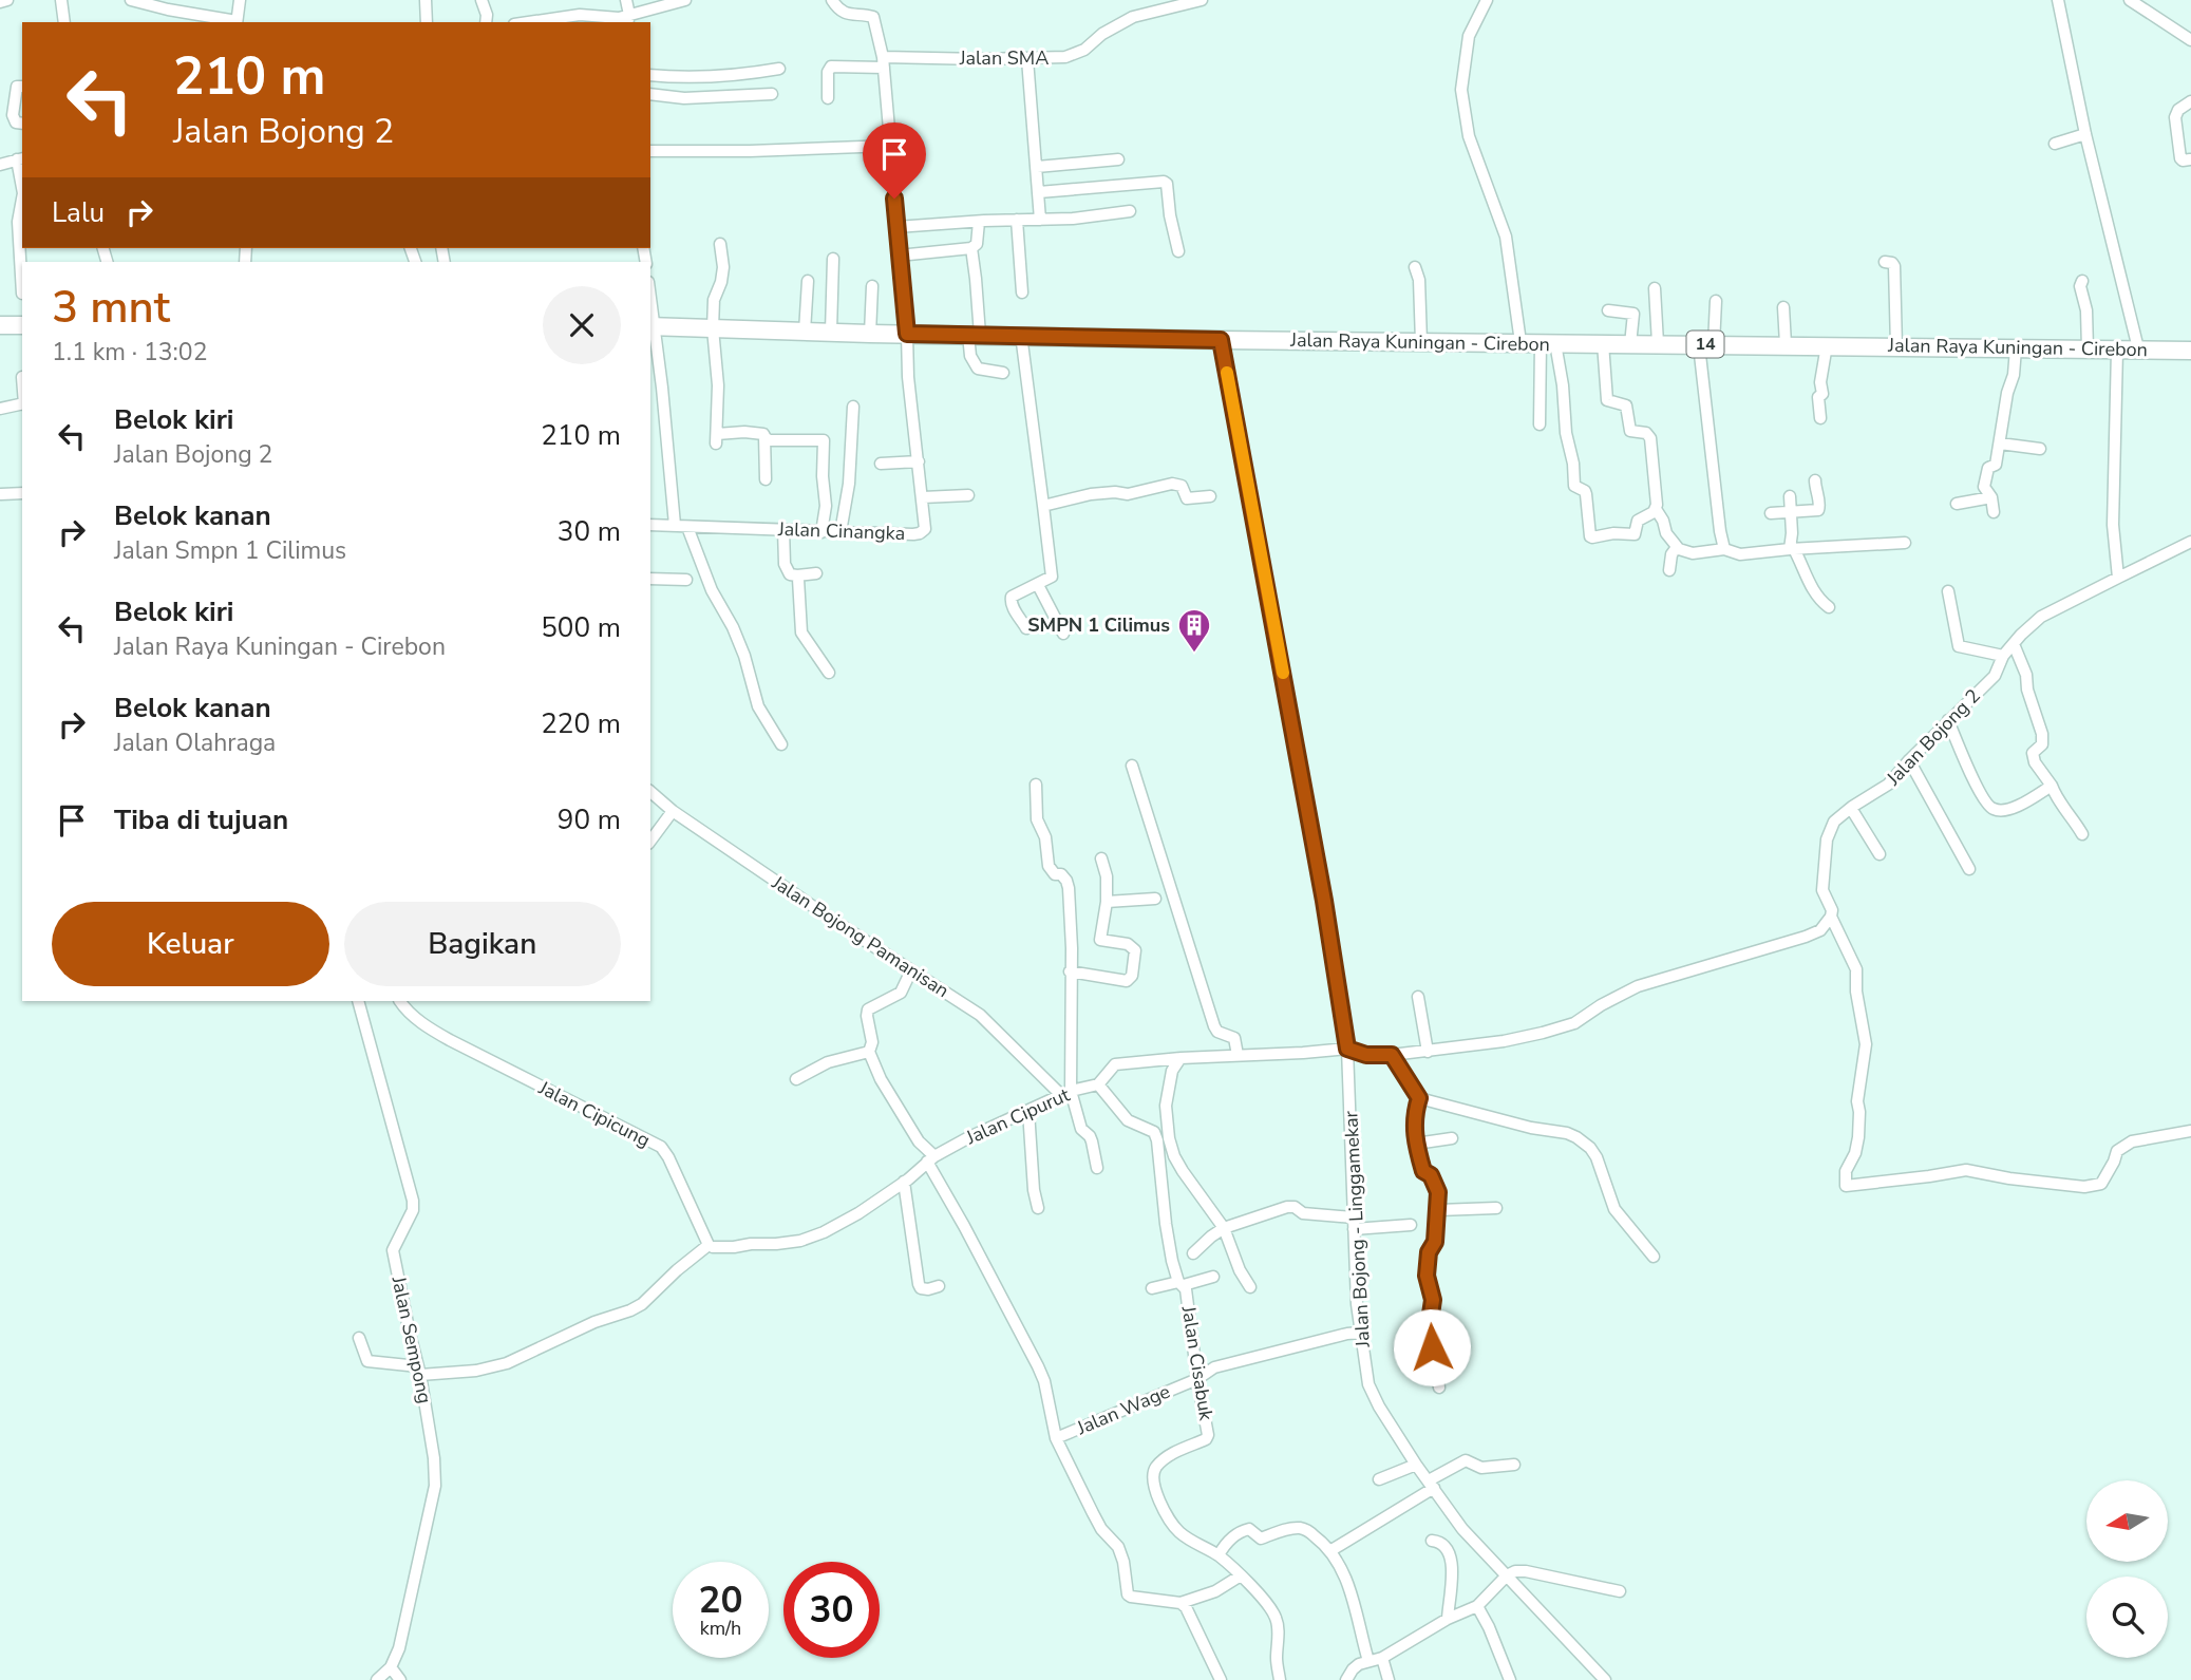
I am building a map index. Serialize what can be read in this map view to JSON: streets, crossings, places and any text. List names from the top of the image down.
{
  "streets": {
    "highway": ["Jalan Raya Kuningan - Cirebon", "14"],
    "street": [
      "Jalan SMA",
      "Jalan Cinangka",
      "Jalan Bojong 2",
      "Jalan Bojong Pamanisan",
      "Jalan Cipicung",
      "Jalan Cipurut",
      "Jalan Bojong - Linggamekar",
      "Jalan Sempong",
      "Jalan Cisabuk",
      "Jalan Wage"
    ]
  },
  "crossings": [
    ["Jalan SMA", "Jalan Cinangka"],
    ["Jalan Raya Kuningan - Cirebon", "Jalan Cinangka"],
    ["Jalan Raya Kuningan - Cirebon", "Jalan Bojong - Linggamekar"],
    ["Jalan Bojong Pamanisan", "Jalan Cipurut"],
    ["Jalan Cipicung", "Jalan Cipurut"],
    ["Jalan Cipurut", "Jalan Bojong - Linggamekar"],
    ["Jalan Cipurut", "Jalan Cisabuk"],
    ["Jalan Cipurut", "Jalan Wage"],
    ["Jalan Bojong - Linggamekar", "Jalan Wage"],
    ["Jalan Cisabuk", "Jalan Wage"]
  ],
  "places": {
    "building": ["SMPN 1 Cilimus"]
  },
  "north": "left",
  "page": {
    "turn": ["210 m", "Jalan Bojong 2"],
    "then": "Lalu",
    "heading": ["3 mnt", "1.1 km · 13:02"],
    "list": [
      {
        "name": "Belok kiri",
        "note": "Jalan Bojong 2",
        "value": "210 m"
      },
      {
        "name": "Belok kanan",
        "note": "Jalan Smpn 1 Cilimus",
        "value": "30 m"
      },
      {
        "name": "Belok kiri",
        "note": "Jalan Raya Kuningan - Cirebon",
        "value": "500 m"
      },
      {
        "name": "Belok kanan",
        "note": "Jalan Olahraga",
        "value": "220 m"
      },
      {
        "name": "Tiba di tujuan",
        "value": "90 m"
      }
    ],
    "buttons": ["Keluar", "Bagikan"],
    "speed": "20 km/h",
    "limit": "30"
  }
}
